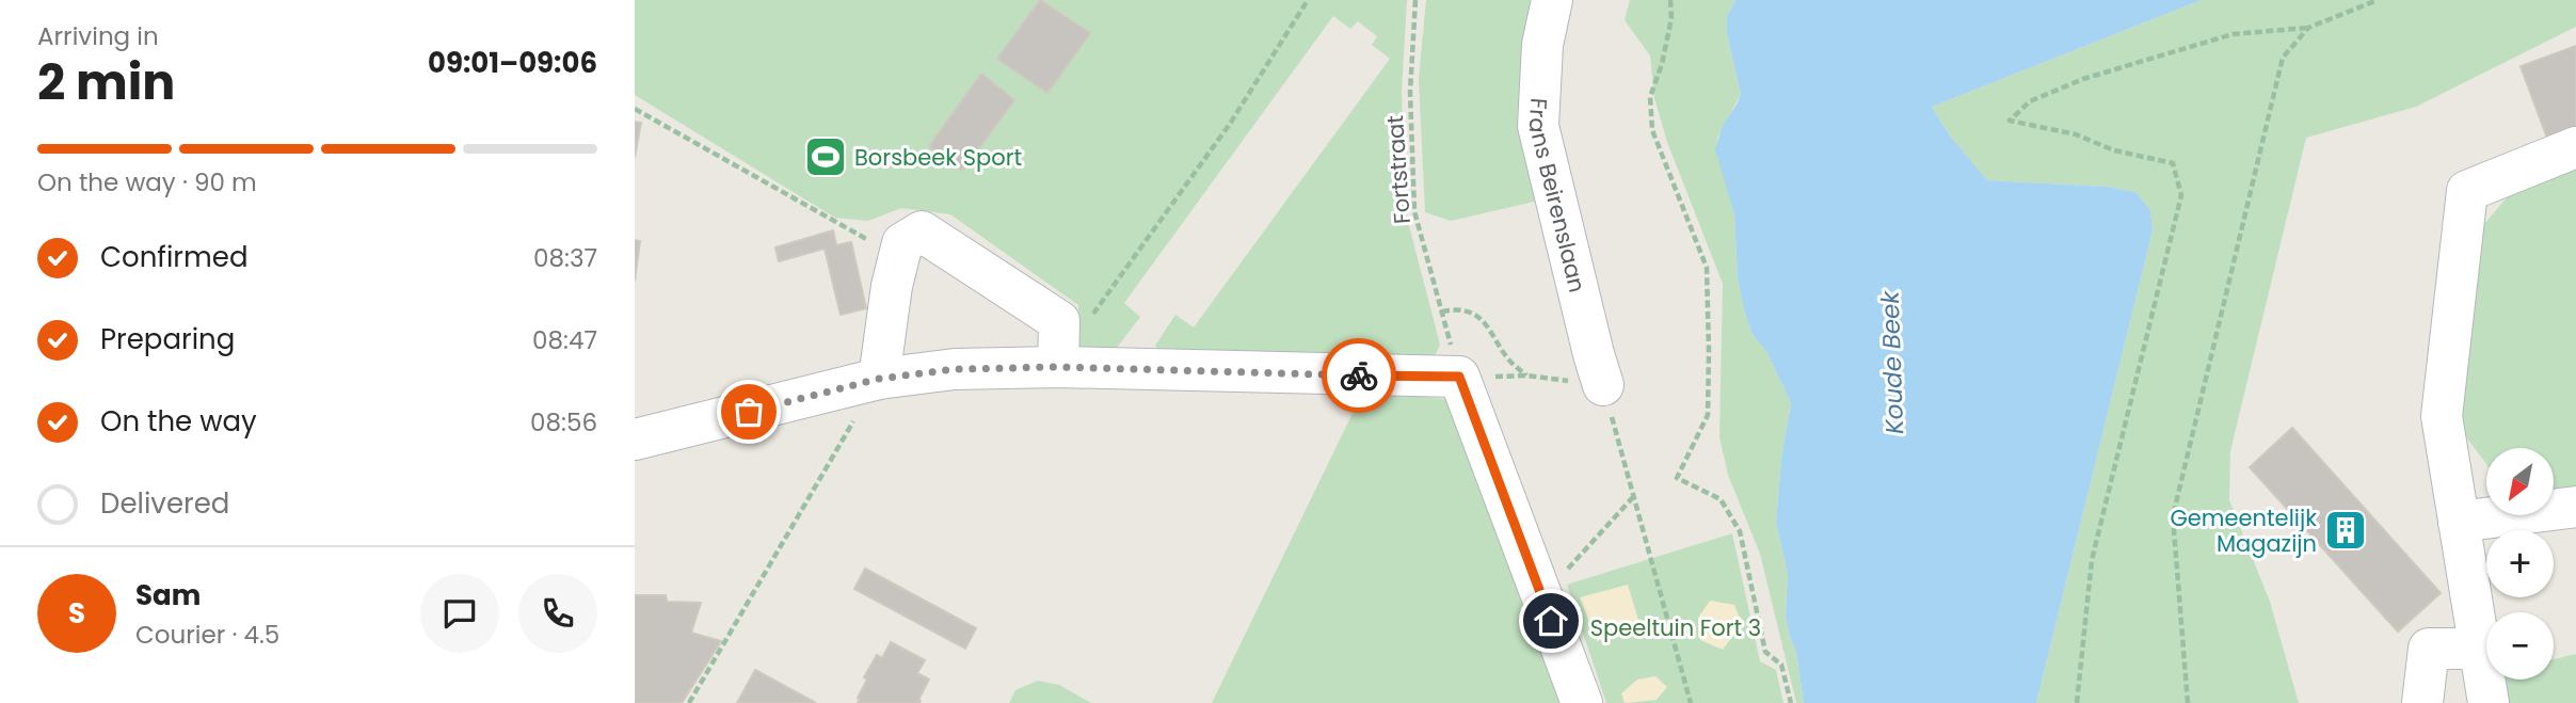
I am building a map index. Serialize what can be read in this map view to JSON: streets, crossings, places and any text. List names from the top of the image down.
{
  "streets": {
    "street": ["Frans Beirenslaan"],
    "path": ["Fortstraat"]
  },
  "water": ["Koude Beek"],
  "parks": ["Speeltuin Fort 3"],
  "places": {
    "sports": ["Borsbeek Sport"],
    "building": ["Gemeentelijk Magazijn"]
  },
  "north": "bottom left",
  "page": {
    "heading": ["2 min", "Arriving in", "09:01–09:06"],
    "panel": ["Sam", "Courier · 4.5"],
    "bar": "On the way · 90 m",
    "list": [
      ["Confirmed", "08:37"],
      ["Preparing", "08:47"],
      ["On the way", "08:56"],
      "Delivered"
    ],
    "map_buttons": ["+", "−"],
    "round": "S"
  }
}
